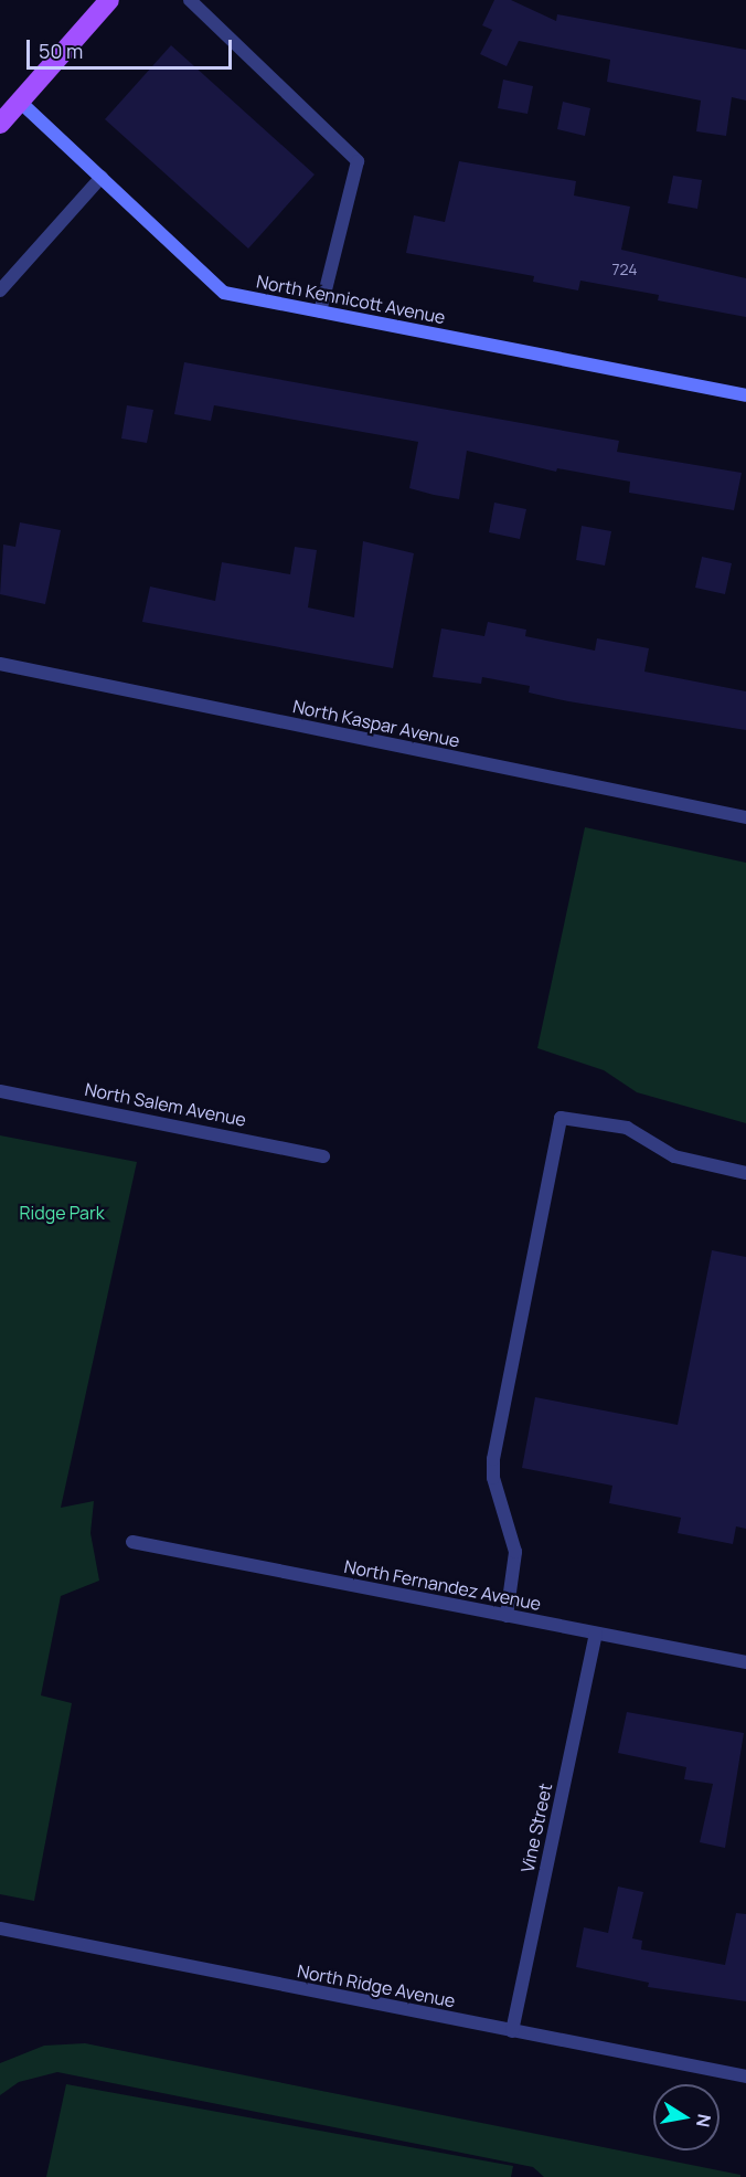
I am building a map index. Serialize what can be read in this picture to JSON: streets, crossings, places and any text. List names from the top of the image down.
{
  "streets": {
    "street": [
      "North Kennicott Avenue",
      "North Kaspar Avenue",
      "North Salem Avenue",
      "North Fernandez Avenue",
      "Vine Street",
      "North Ridge Avenue"
    ]
  },
  "crossings": [
    ["North Fernandez Avenue", "Vine Street"],
    ["Vine Street", "North Ridge Avenue"]
  ],
  "parks": ["Ridge Park"],
  "house_numbers": ["724"],
  "scale_bar": "50 m",
  "north": "right"
}
